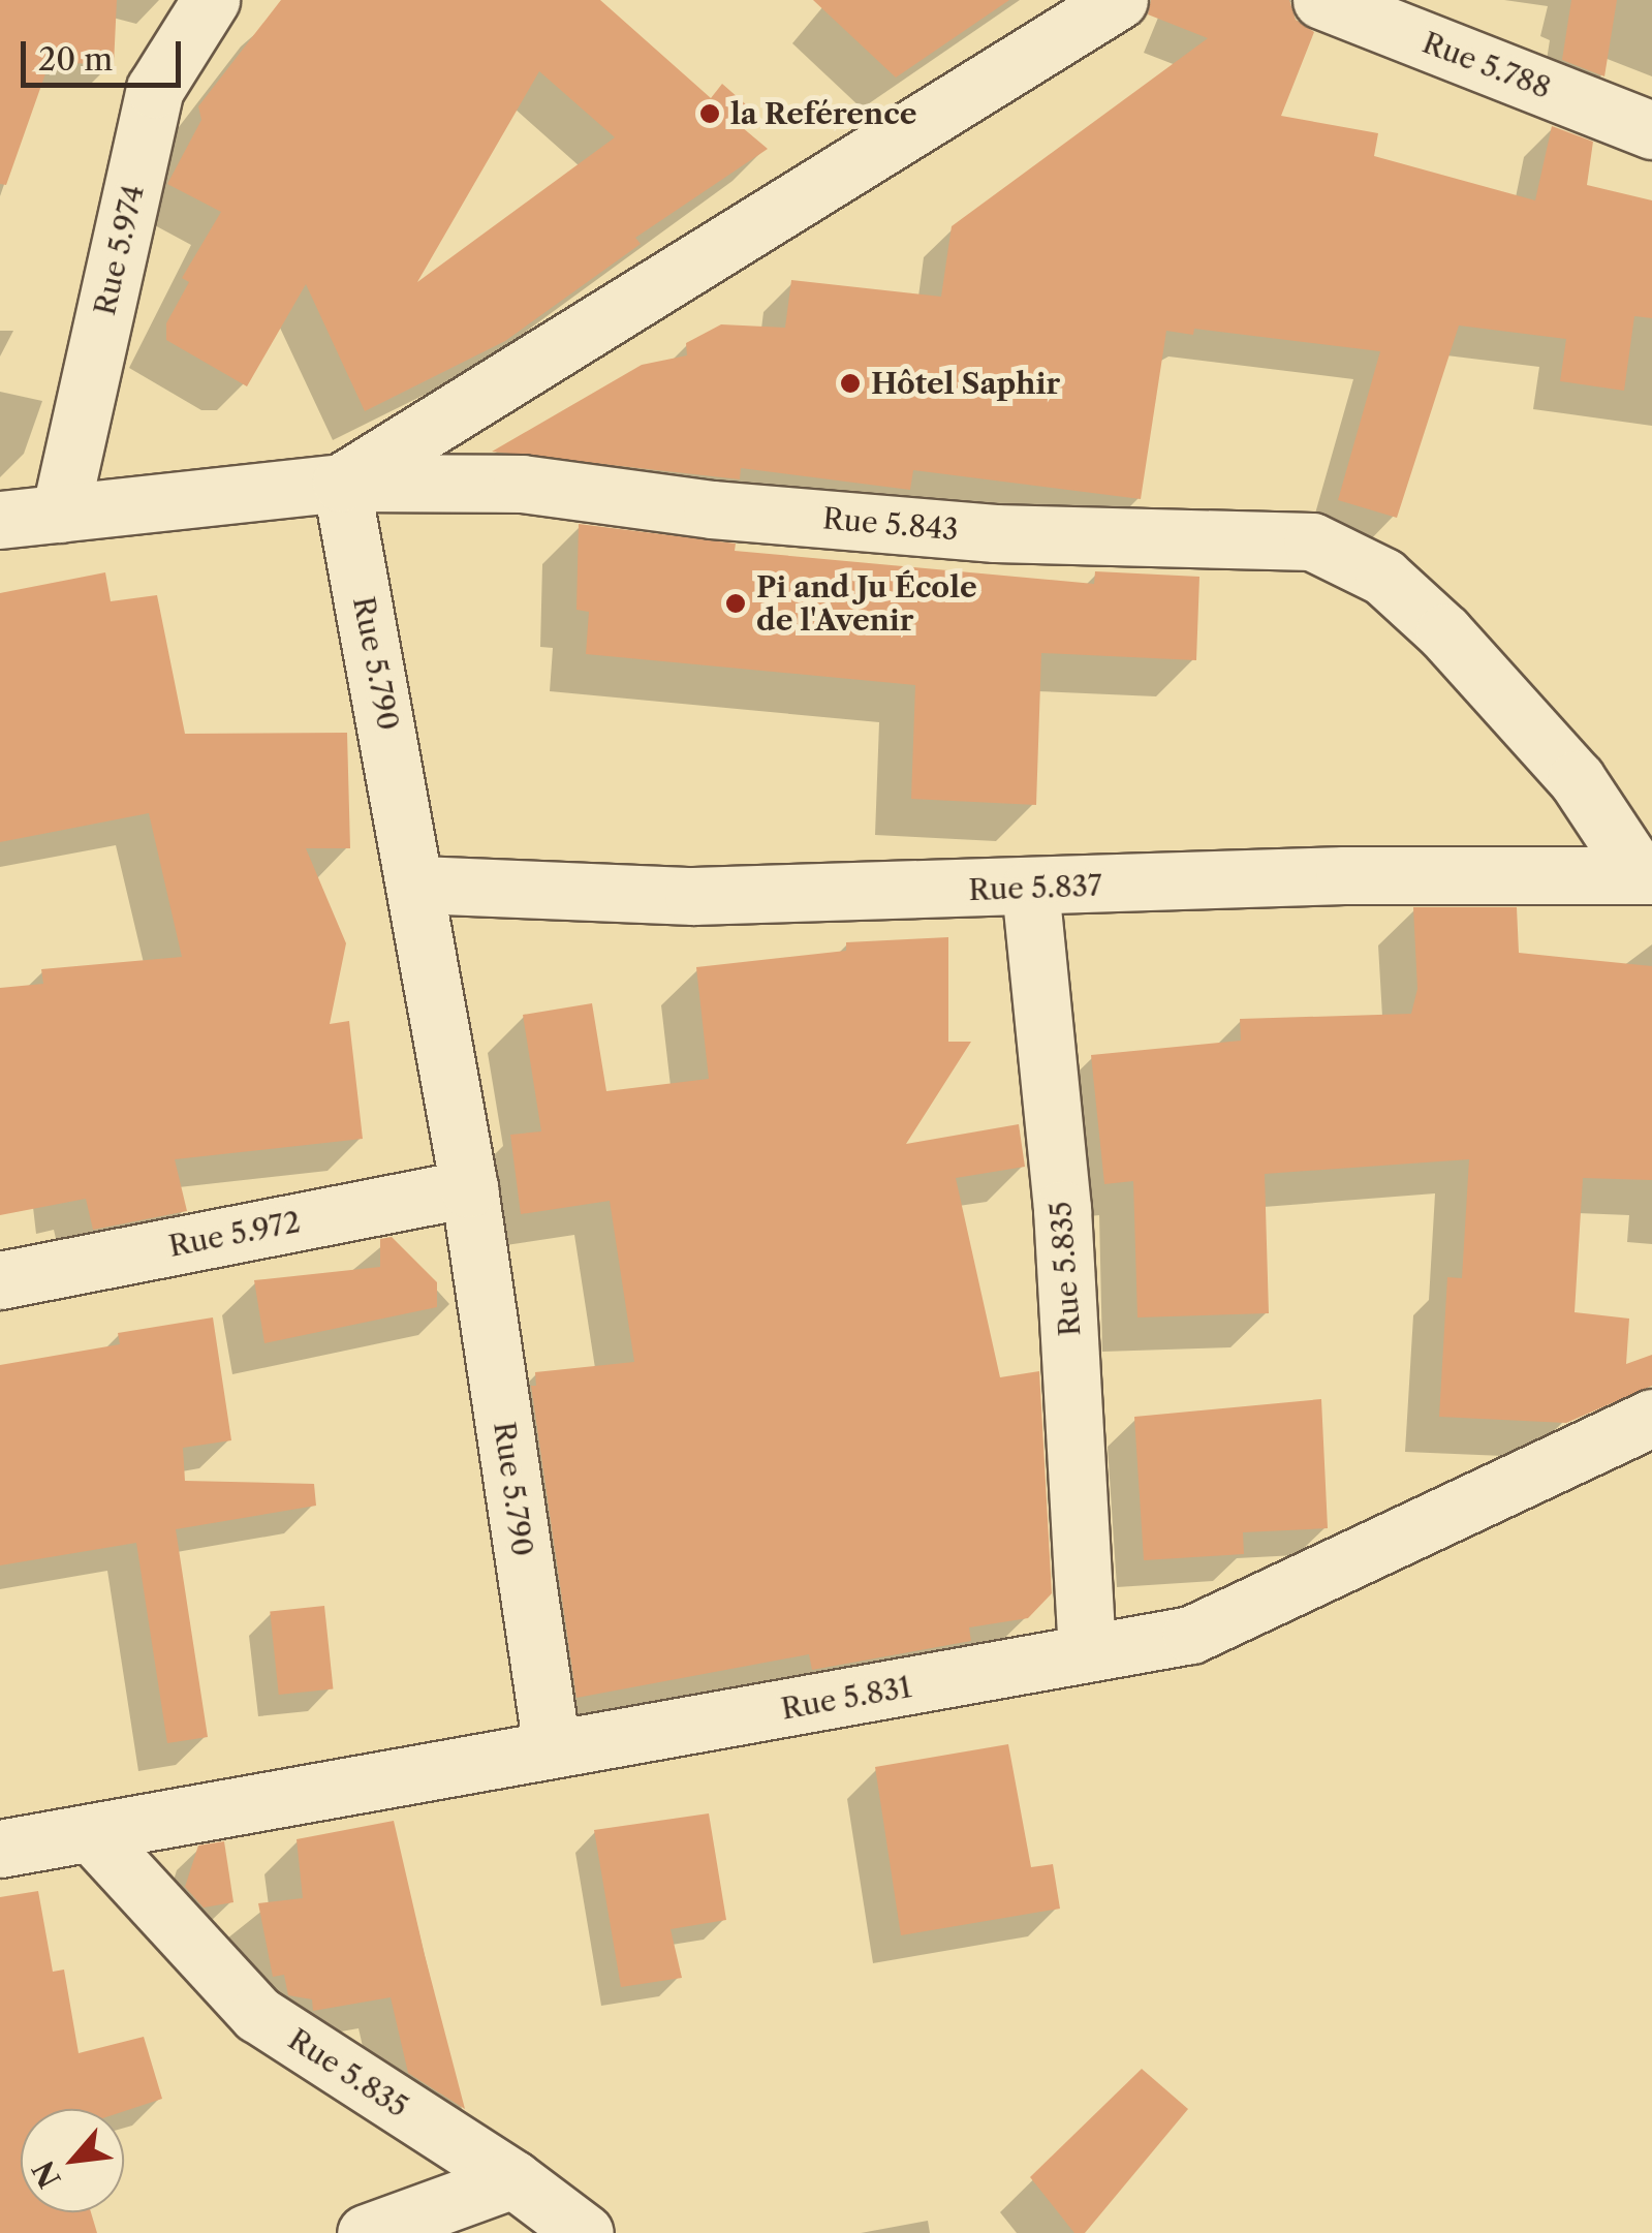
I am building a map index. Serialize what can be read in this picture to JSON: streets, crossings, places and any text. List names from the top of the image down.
{
  "streets": {
    "street": [
      "Rue 5.788",
      "Rue 5.974",
      "Rue 5.843",
      "Rue 5.790",
      "Rue 5.837",
      "Rue 5.972",
      "Rue 5.835",
      "Rue 5.831"
    ]
  },
  "crossings": [
    ["Rue 5.974", "Rue 5.843"],
    ["Rue 5.843", "Rue 5.790"],
    ["Rue 5.843", "Rue 5.837"],
    ["Rue 5.790", "Rue 5.837"],
    ["Rue 5.790", "Rue 5.972"],
    ["Rue 5.790", "Rue 5.831"],
    ["Rue 5.837", "Rue 5.835"],
    ["Rue 5.835", "Rue 5.831"]
  ],
  "places": ["la Reférence", "Hôtel Saphir", "Pi and Ju École de l'Avenir"],
  "scale_bar": "20 m",
  "north": "bottom left"
}
